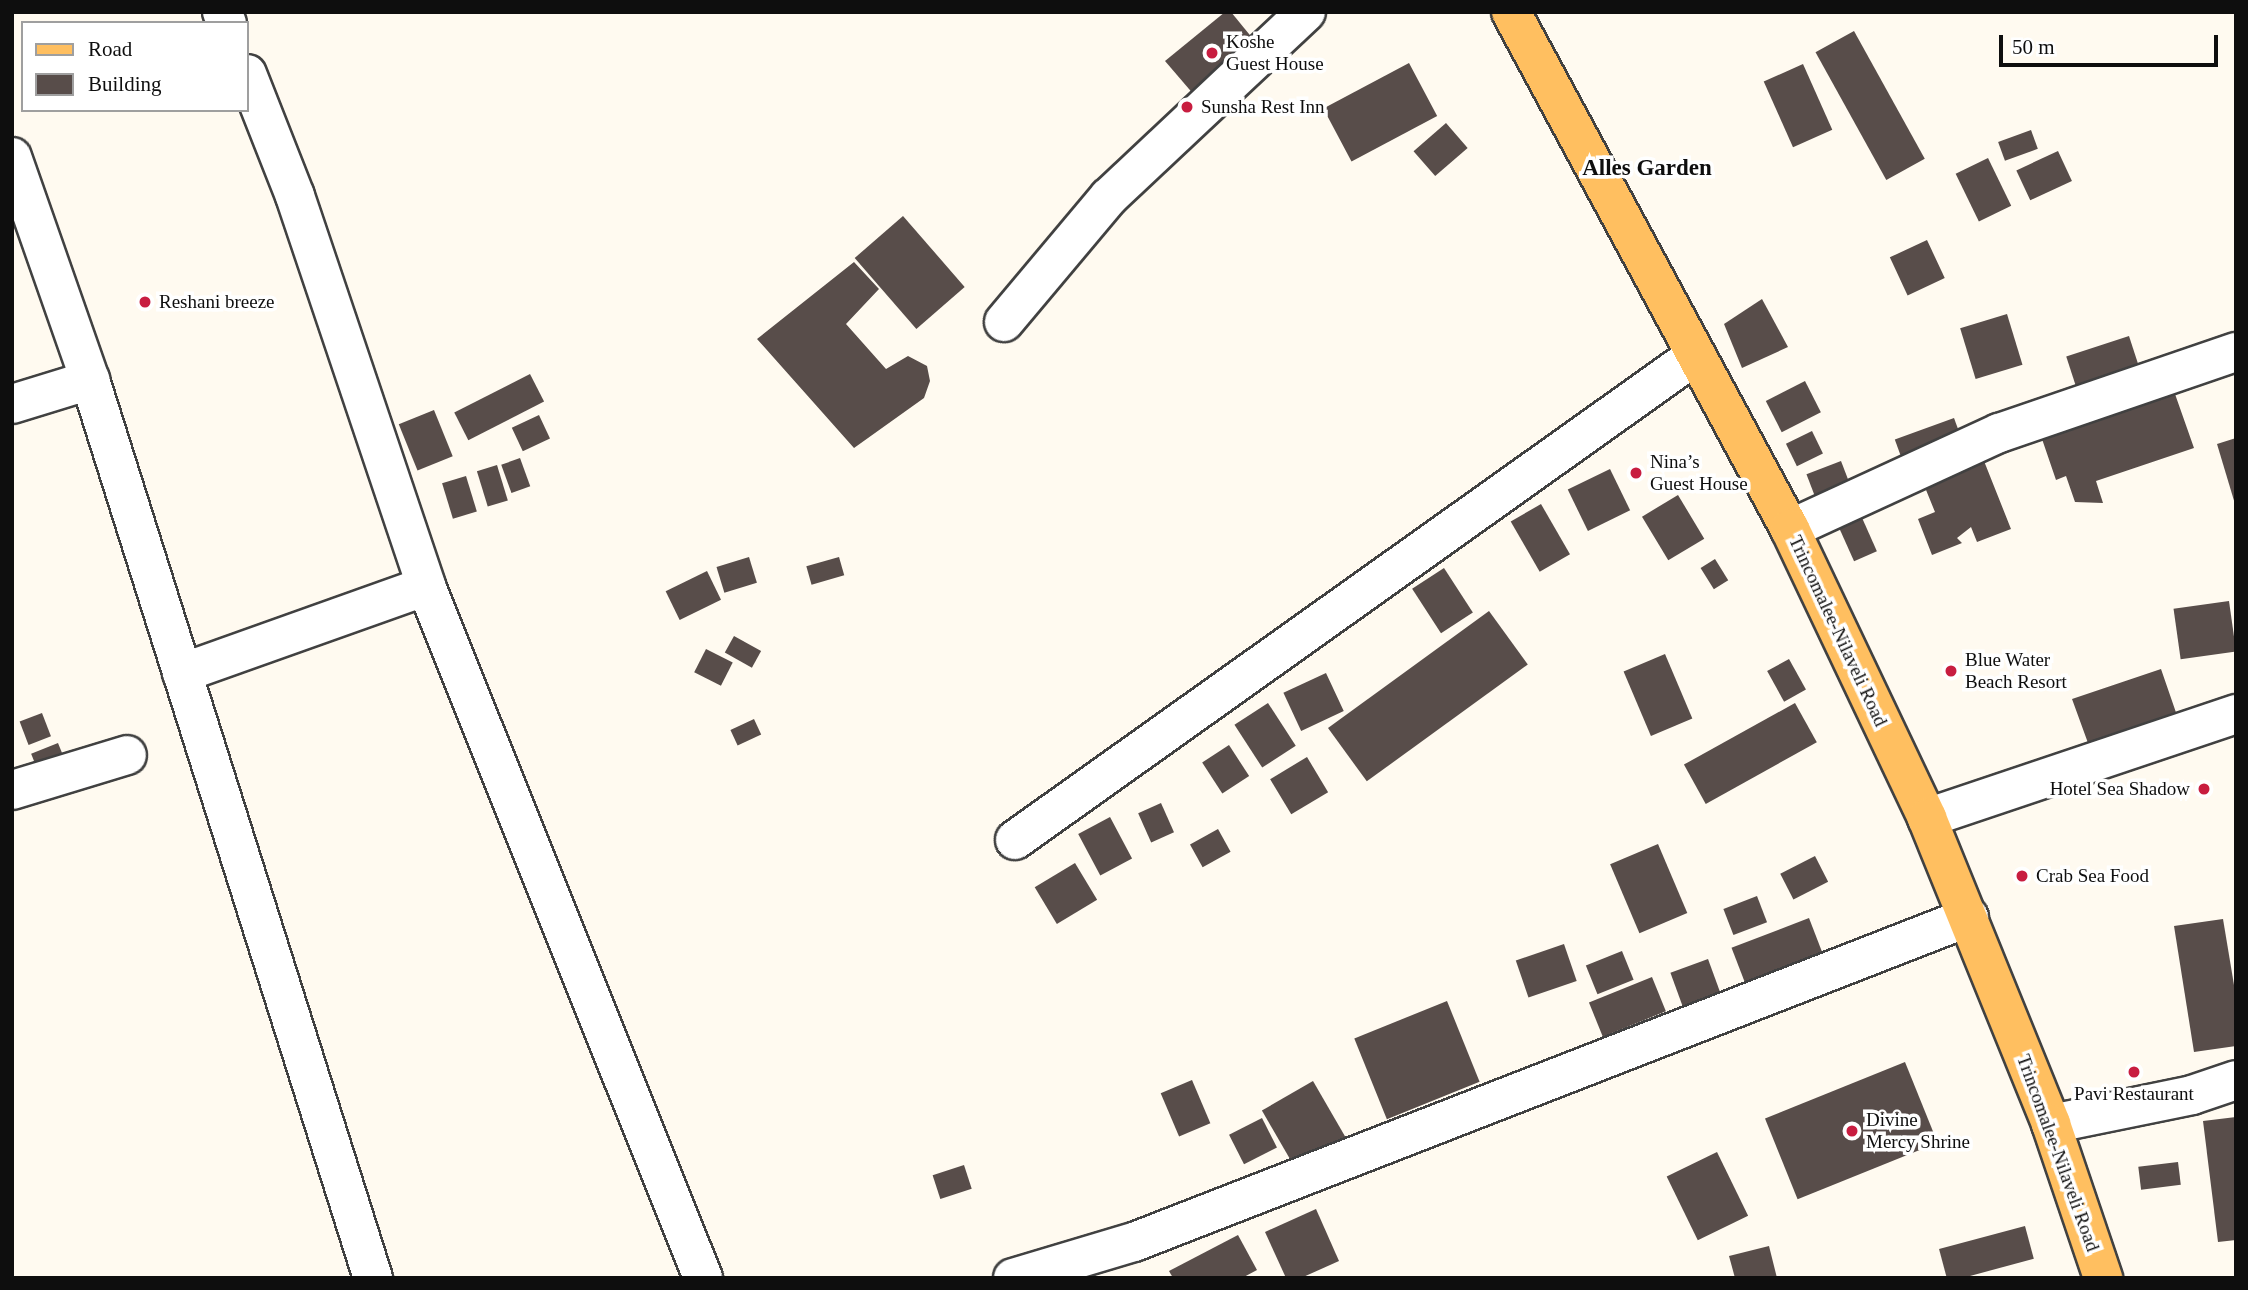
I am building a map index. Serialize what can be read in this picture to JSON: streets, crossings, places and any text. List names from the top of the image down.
{
  "streets": {
    "main road": ["Trincomalee-Nilaveli Road"]
  },
  "districts": ["Alles Garden"],
  "places": [
    "Koshe Guest House",
    "Sunsha Rest Inn",
    "Reshani breeze",
    "Nina’s Guest House",
    "Blue Water Beach Resort",
    "Hotel Sea Shadow",
    "Crab Sea Food",
    "Pavi Restaurant",
    "Divine Mercy Shrine"
  ],
  "legend": ["Road", "Building"],
  "scale_bar": "50 m"
}
